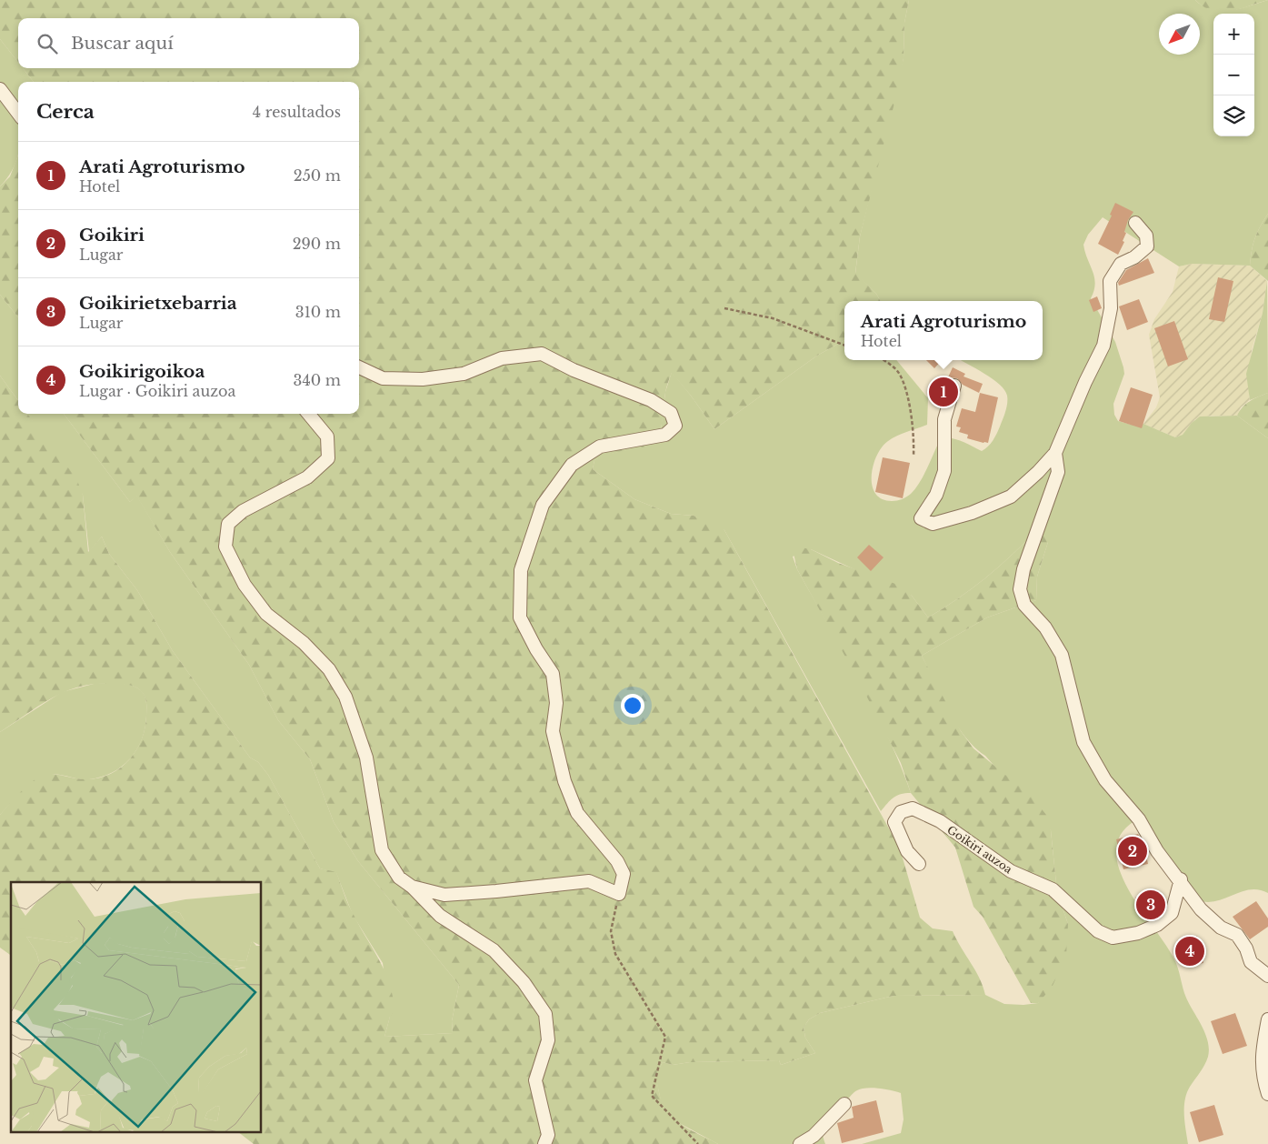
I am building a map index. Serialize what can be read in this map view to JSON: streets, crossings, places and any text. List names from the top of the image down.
{
  "streets": {
    "street": ["Goikiri auzoa"]
  },
  "north": "bottom left",
  "page": {
    "map_buttons": ["+", "−"],
    "search": "Buscar aquí",
    "heading": ["Cerca", "4 resultados"],
    "list": [
      {
        "mark": "1",
        "name": "Arati Agroturismo",
        "note": "Hotel",
        "value": "250 m"
      },
      {
        "mark": "2",
        "name": "Goikiri",
        "note": "Lugar",
        "value": "290 m"
      },
      {
        "mark": "3",
        "name": "Goikirietxebarria",
        "note": "Lugar",
        "value": "310 m"
      },
      {
        "mark": "4",
        "name": "Goikirigoikoa",
        "note": "Lugar · Goikiri auzoa",
        "value": "340 m"
      }
    ],
    "popup": ["Arati Agroturismo", "Hotel"],
    "pins": [
      "1",
      "2",
      "3",
      "4"
    ]
  }
}
